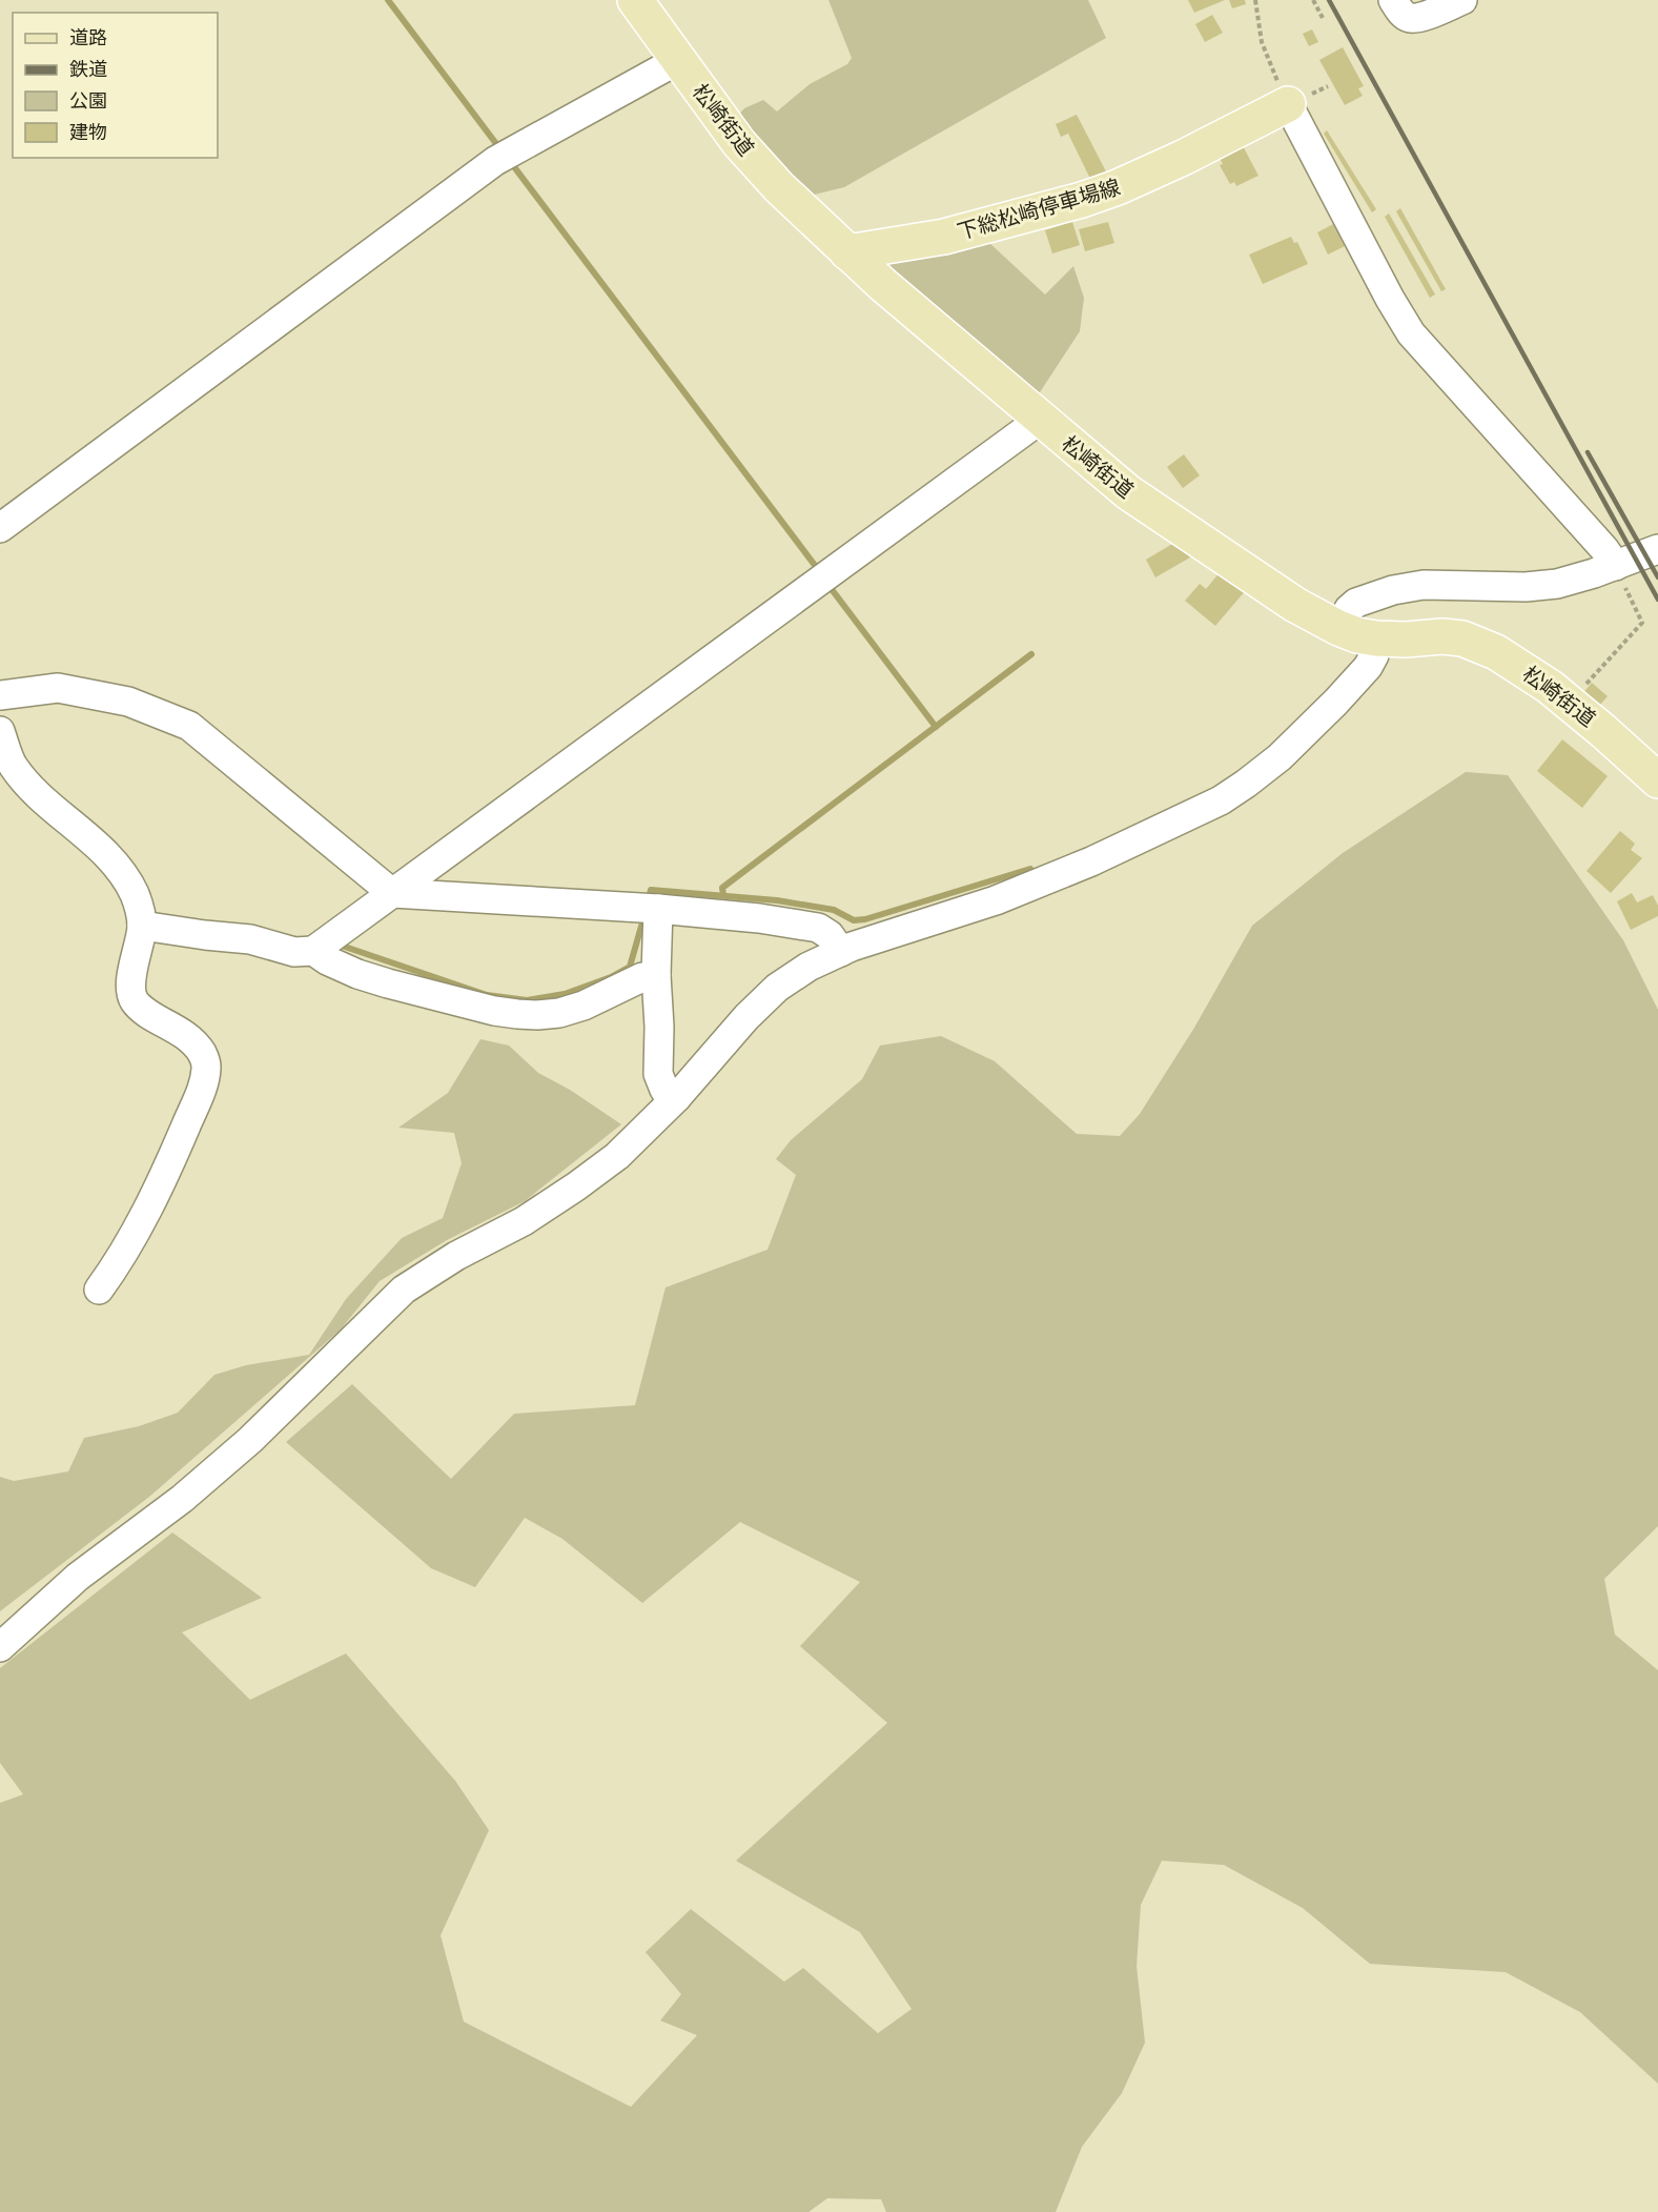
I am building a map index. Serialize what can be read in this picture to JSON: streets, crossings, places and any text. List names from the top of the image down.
{
  "streets": {
    "main road": ["松崎街道", "下総松崎停車場線"]
  },
  "crossings": [
    ["松崎街道", "下総松崎停車場線"]
  ],
  "legend": [
    "道路",
    "鉄道",
    "公園",
    "建物"
  ]
}
